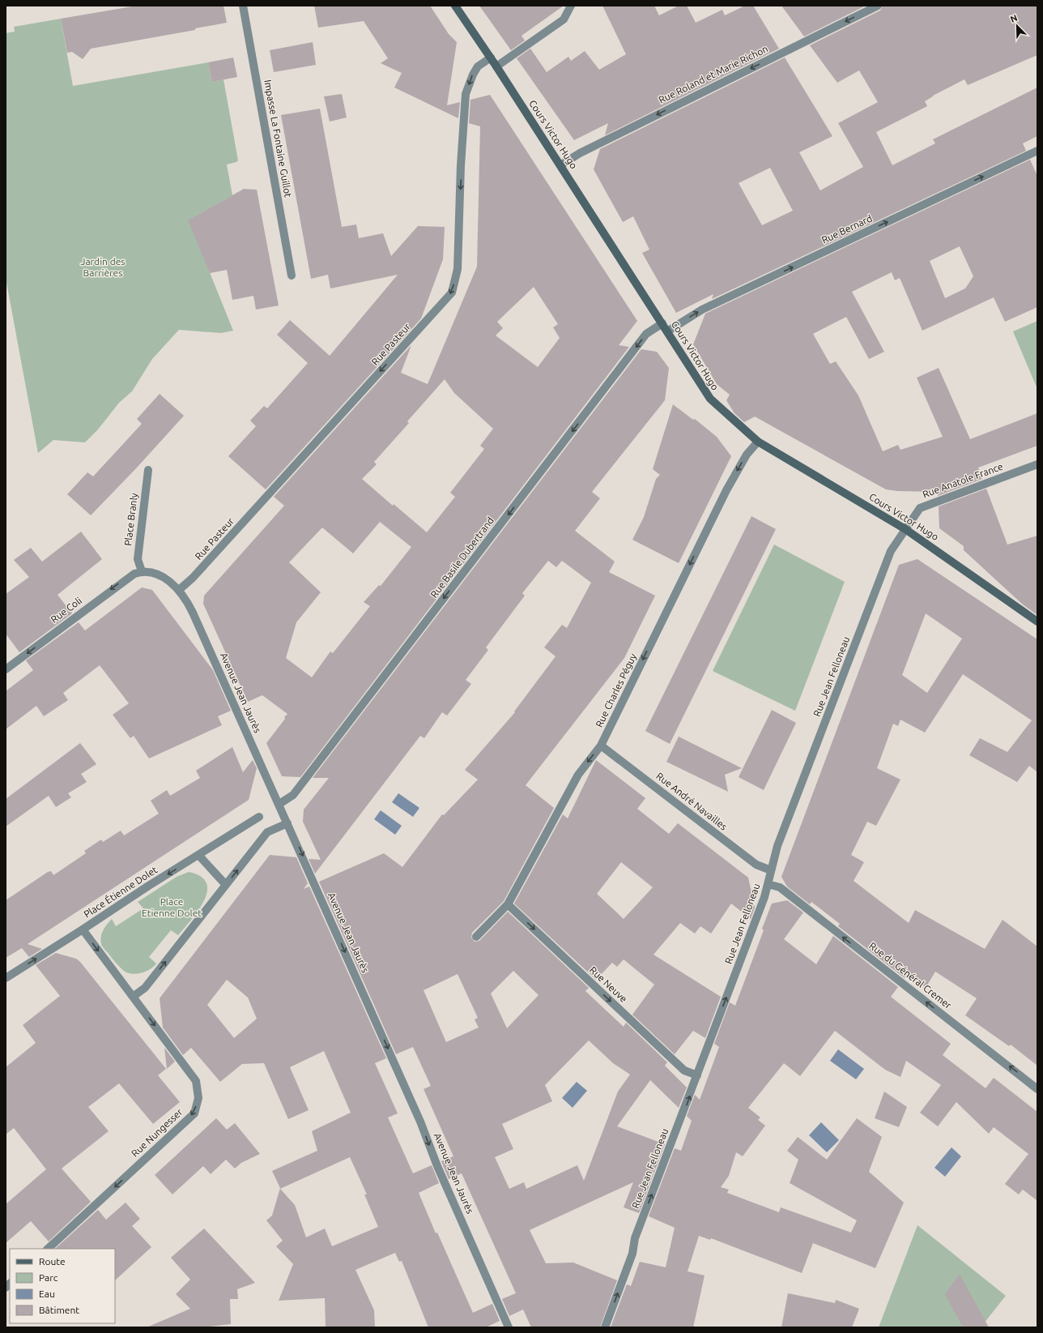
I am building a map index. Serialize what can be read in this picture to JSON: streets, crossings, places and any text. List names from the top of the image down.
{
  "streets": {
    "street": [
      "Rue Roland et Marie Richon",
      "Cours Victor Hugo",
      "Impasse La Fontaine Guillot",
      "Rue Bernard",
      "Rue Pasteur",
      "Rue Anatole France",
      "Place Branly",
      "Rue Basile Dubertrand",
      "Rue Coli",
      "Rue Jean Felloneau",
      "Rue Charles Péguy",
      "Avenue Jean Jaurès",
      "Rue André Navailles",
      "Place Étienne Dolet",
      "Rue du Général Cremer",
      "Rue Neuve",
      "Rue Nungesser"
    ]
  },
  "crossings": [
    ["Rue Roland et Marie Richon", "Cours Victor Hugo"],
    ["Cours Victor Hugo", "Rue Bernard"],
    ["Cours Victor Hugo", "Rue Pasteur"],
    ["Cours Victor Hugo", "Rue Anatole France"],
    ["Cours Victor Hugo", "Rue Basile Dubertrand"],
    ["Cours Victor Hugo", "Rue Jean Felloneau"],
    ["Cours Victor Hugo", "Rue Charles Péguy"],
    ["Rue Pasteur", "Avenue Jean Jaurès"],
    ["Rue Anatole France", "Rue Jean Felloneau"],
    ["Place Branly", "Rue Coli"],
    ["Place Branly", "Avenue Jean Jaurès"],
    ["Rue Basile Dubertrand", "Avenue Jean Jaurès"],
    ["Rue Coli", "Avenue Jean Jaurès"],
    ["Rue Jean Felloneau", "Rue André Navailles"],
    ["Rue Jean Felloneau", "Rue du Général Cremer"],
    ["Rue Jean Felloneau", "Rue Neuve"],
    ["Rue Charles Péguy", "Rue André Navailles"],
    ["Rue Charles Péguy", "Rue Neuve"],
    ["Place Étienne Dolet", "Rue Nungesser"]
  ],
  "one_way": [
    "Rue Roland et Marie Richon",
    "Rue Bernard",
    "Rue Pasteur",
    "Rue Basile Dubertrand",
    "Rue Coli",
    "Rue Jean Felloneau",
    "Rue Charles Péguy",
    "Avenue Jean Jaurès",
    "Rue du Général Cremer",
    "Rue Neuve"
  ],
  "parks": ["Jardin des Barrières", "Place Etienne Dolet"],
  "legend": [
    "Route",
    "Parc",
    "Eau",
    "Bâtiment"
  ],
  "north": "top left"
}
